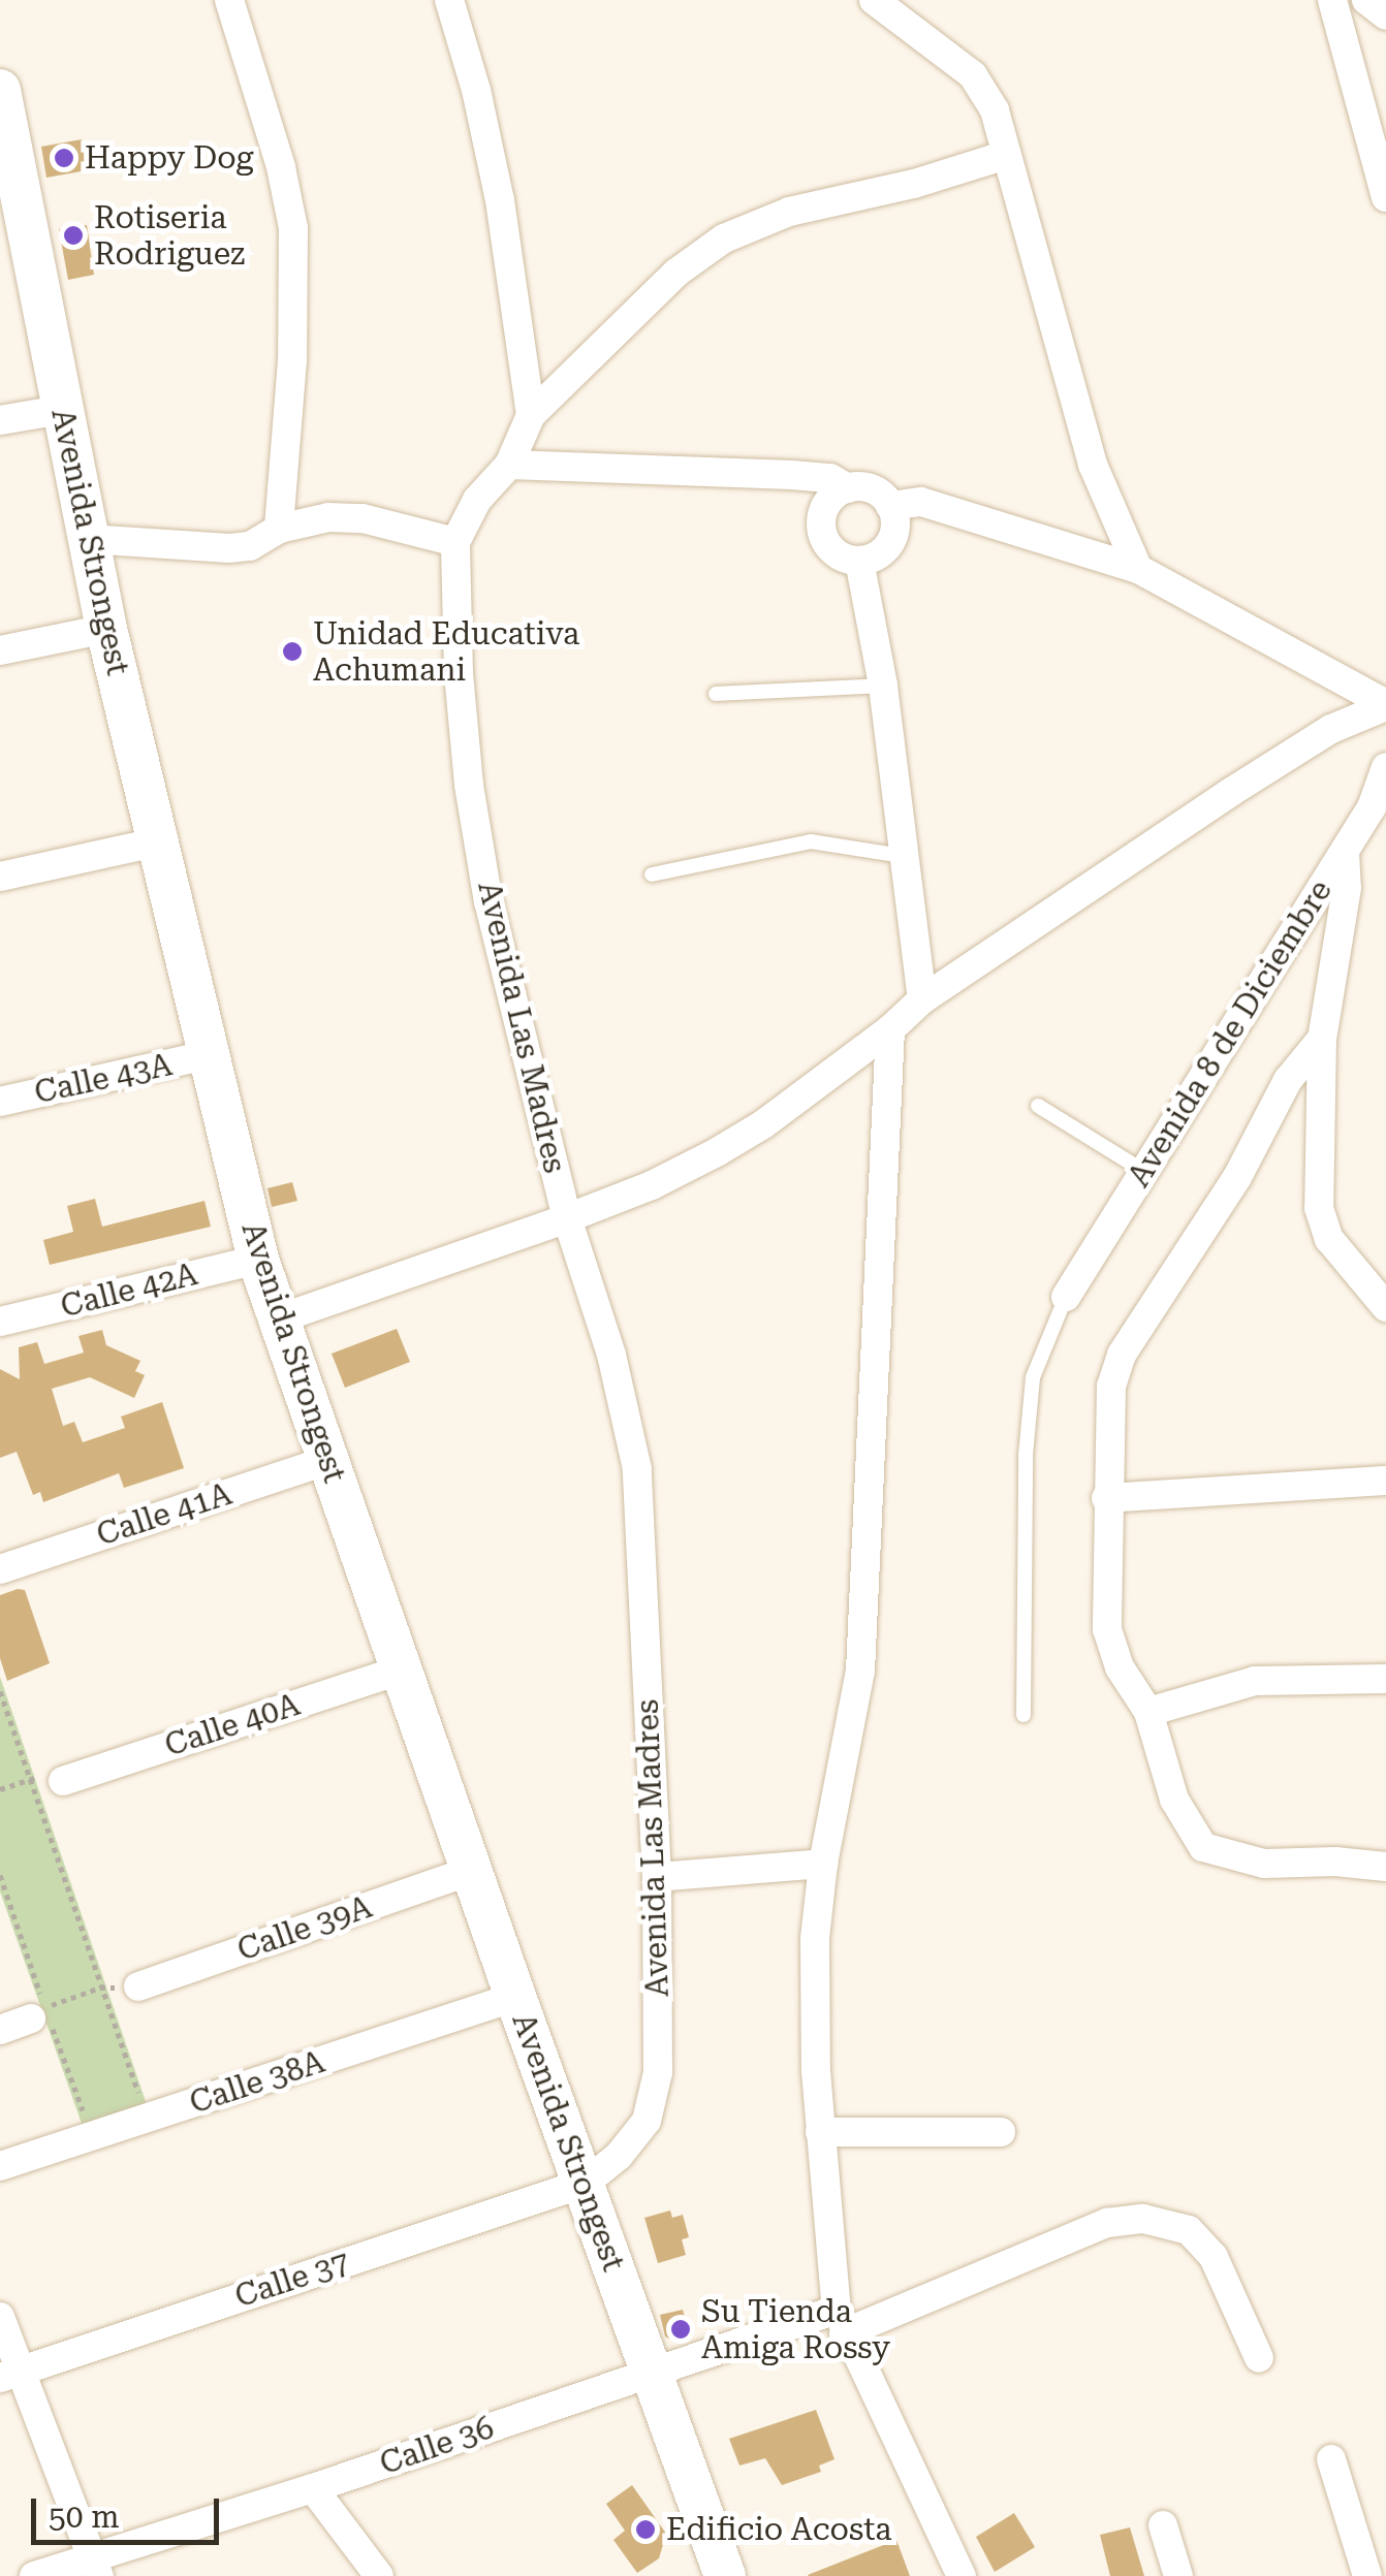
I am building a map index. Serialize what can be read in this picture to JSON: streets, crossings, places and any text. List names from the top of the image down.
{
  "streets": {
    "main road": ["Avenida Strongest"],
    "street": [
      "Avenida Las Madres",
      "Avenida 8 de Diciembre",
      "Calle 43A",
      "Calle 42A",
      "Calle 41A",
      "Calle 40A",
      "Calle 39A",
      "Calle 38A",
      "Calle 37",
      "Calle 36"
    ]
  },
  "crossings": [
    ["Avenida Strongest", "Avenida Las Madres"],
    ["Avenida Strongest", "Calle 43A"],
    ["Avenida Strongest", "Calle 42A"],
    ["Avenida Strongest", "Calle 41A"],
    ["Avenida Strongest", "Calle 40A"],
    ["Avenida Strongest", "Calle 39A"],
    ["Avenida Strongest", "Calle 38A"],
    ["Avenida Strongest", "Calle 37"],
    ["Avenida Strongest", "Calle 36"],
    ["Avenida Las Madres", "Calle 37"]
  ],
  "places": [
    "Happy Dog",
    "Rotiseria Rodriguez",
    "Unidad Educativa Achumani",
    "Su Tienda Amiga Rossy",
    "Edificio Acosta"
  ],
  "scale_bar": "50 m"
}
